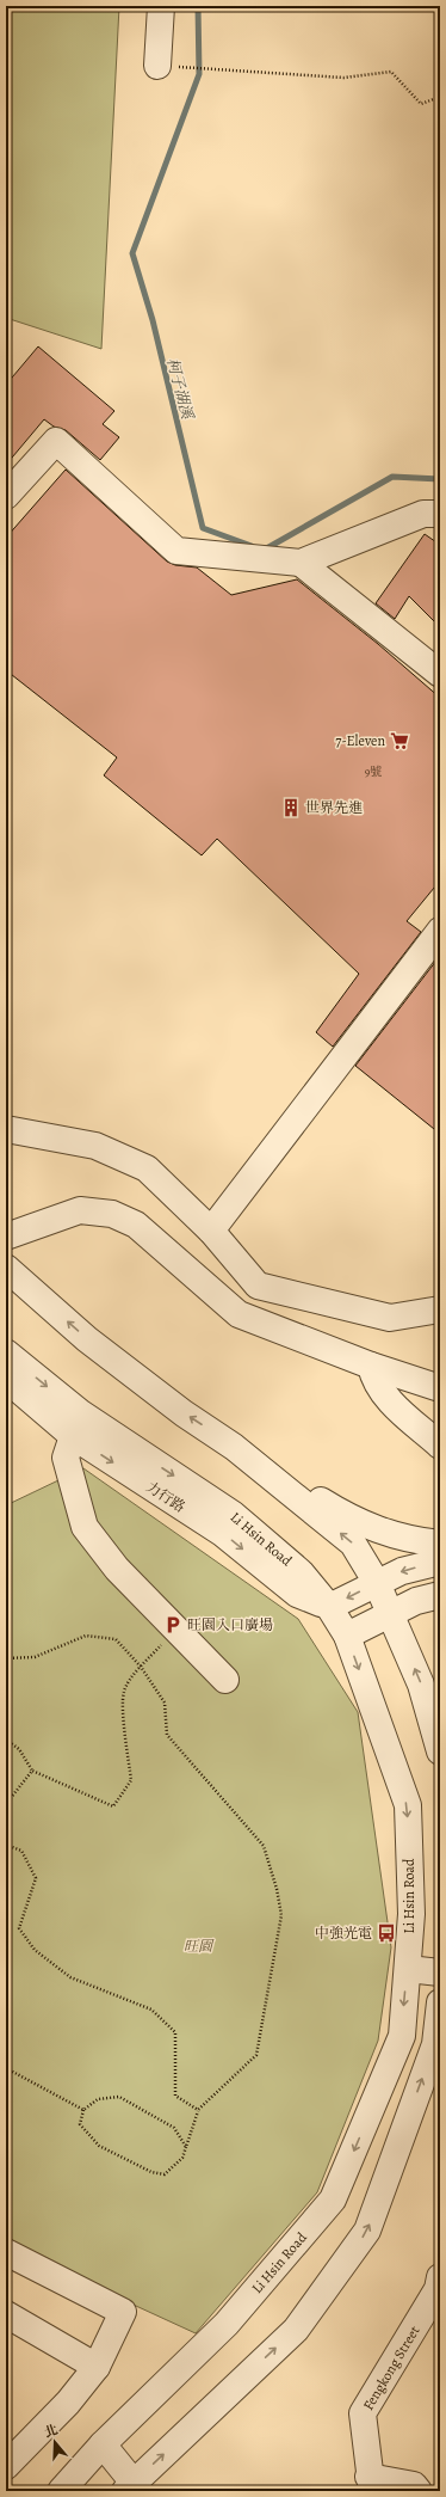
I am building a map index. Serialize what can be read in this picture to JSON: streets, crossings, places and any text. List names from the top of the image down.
{
  "streets": {
    "street": ["力行路", "Li Hsin Road", "Fengkong Street"]
  },
  "crossings": [
    ["力行路", "Li Hsin Road"]
  ],
  "water": ["柯子湖溪"],
  "parks": ["旺園"],
  "places": {
    "supermarket": ["7-Eleven"],
    "building": ["世界先進"],
    "parking": ["旺園入口廣場"],
    "bus stop": ["中強光電"]
  },
  "house_numbers": ["9號"],
  "north": "top"
}
